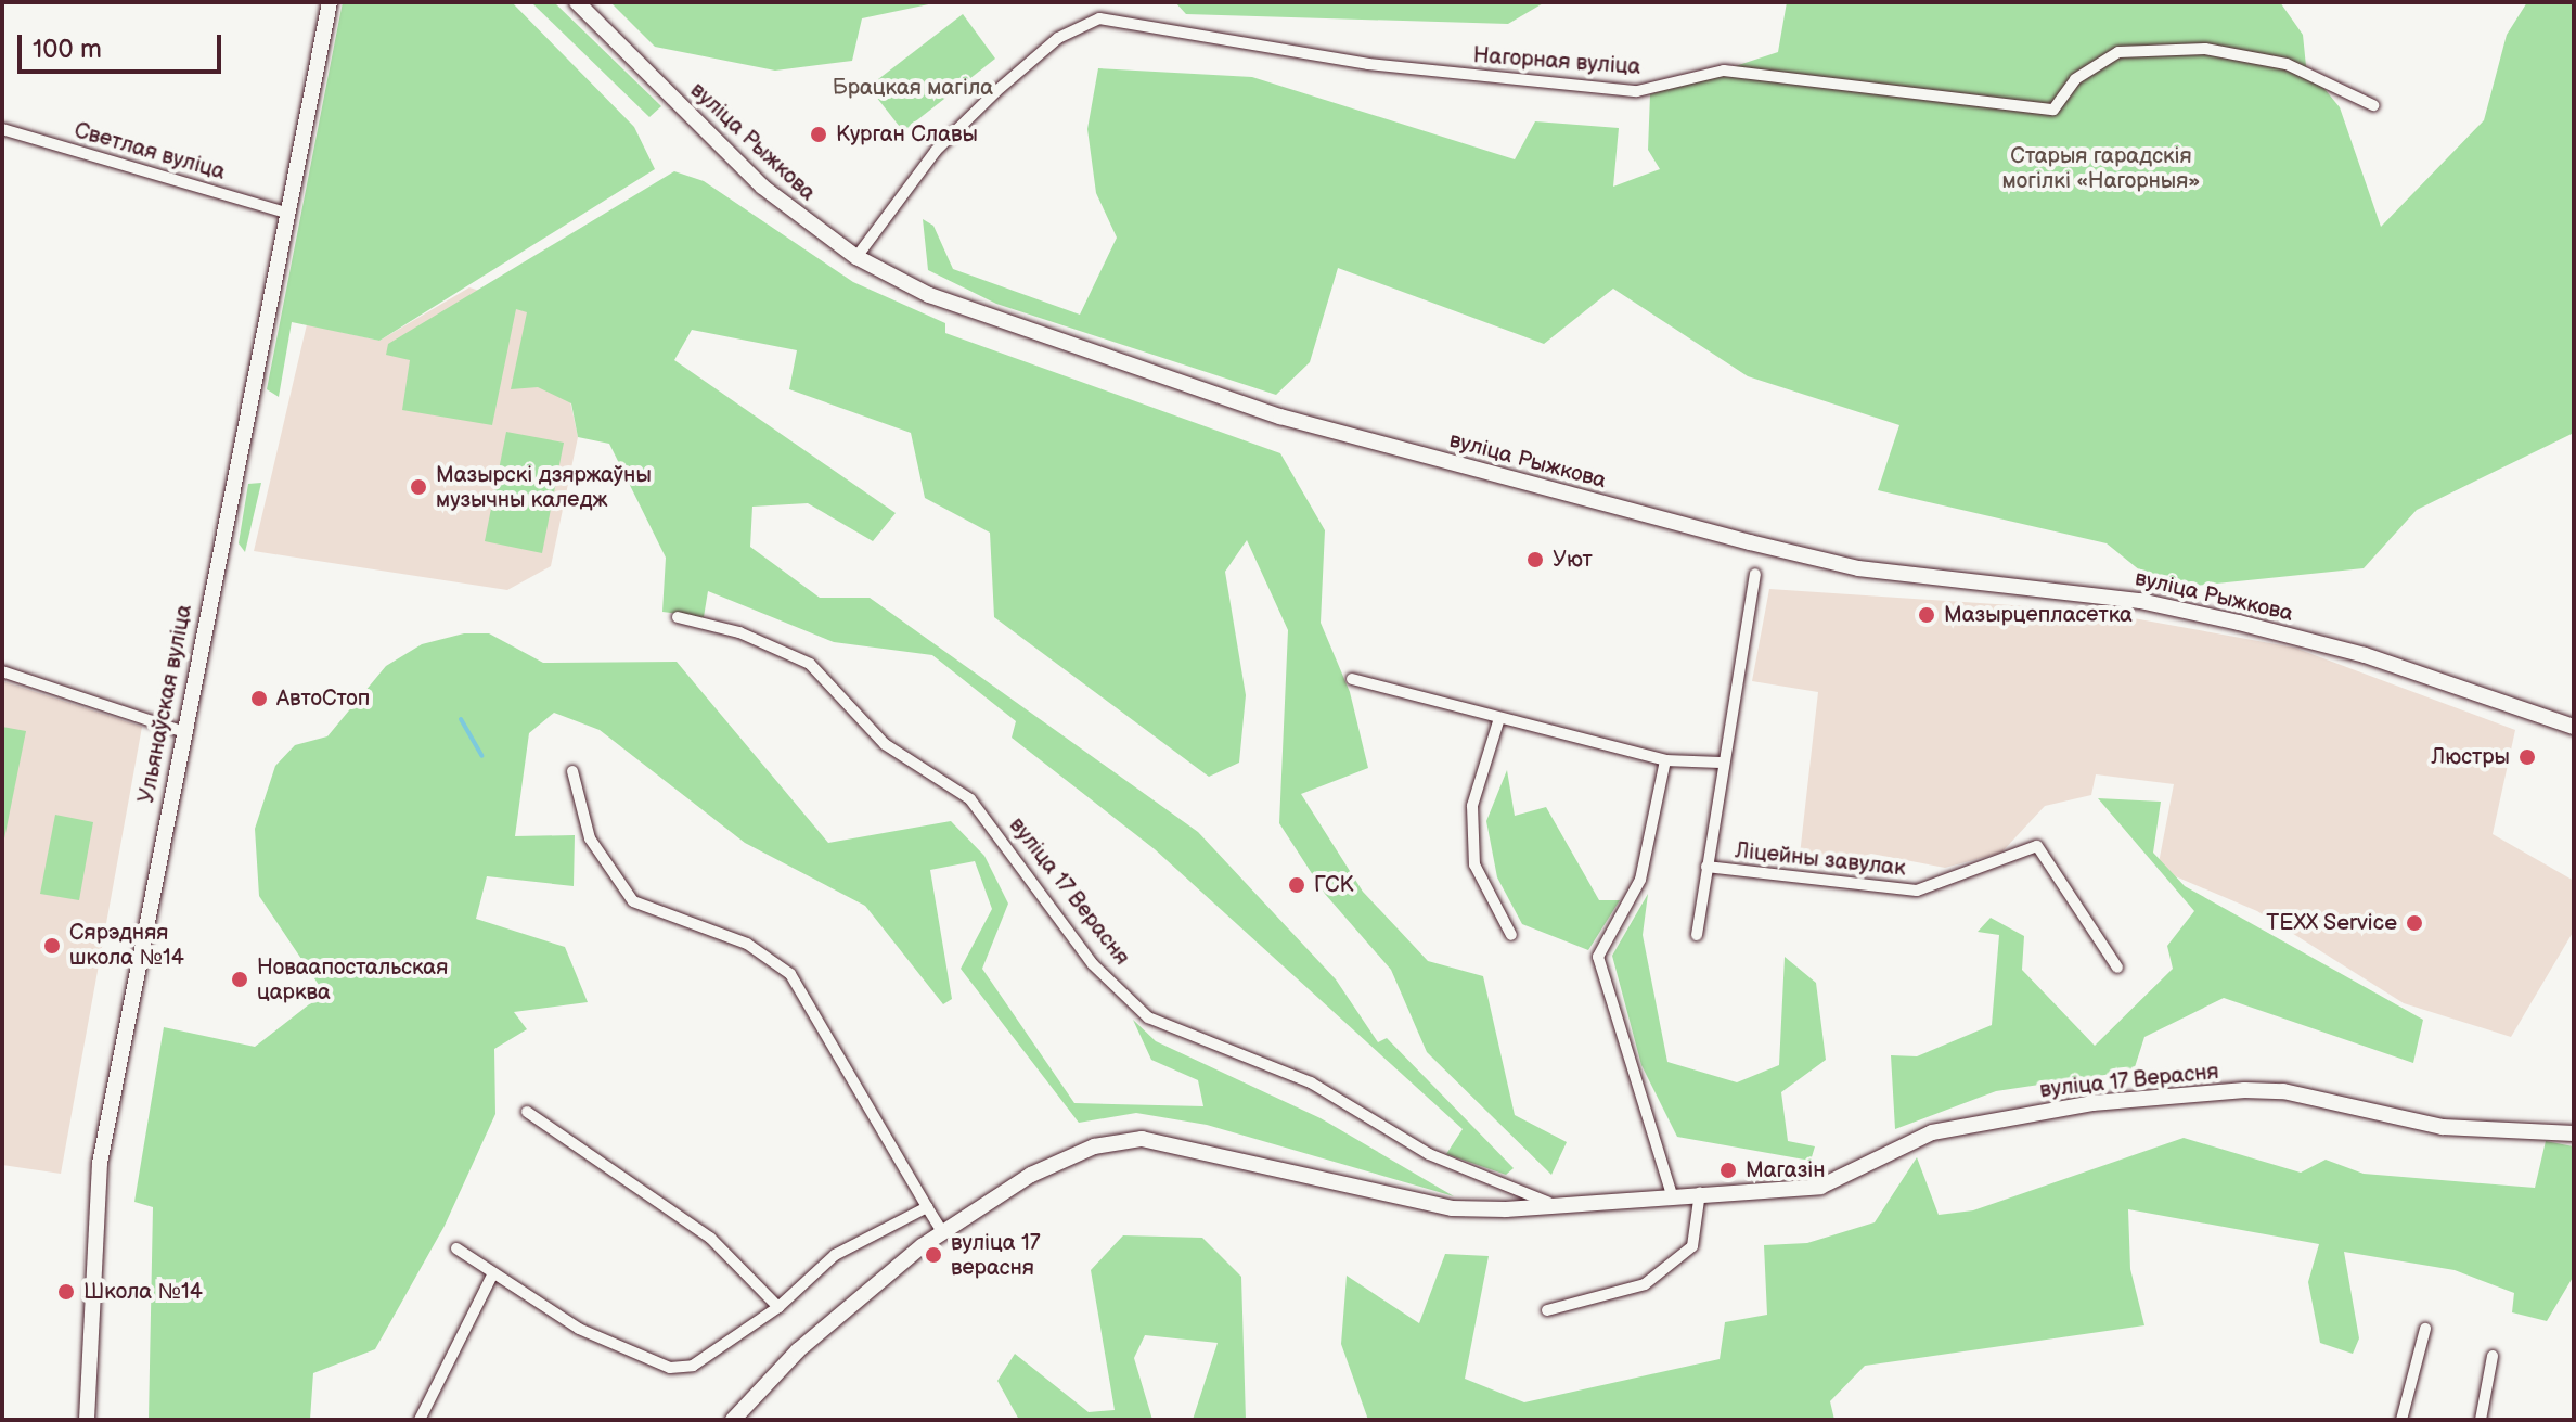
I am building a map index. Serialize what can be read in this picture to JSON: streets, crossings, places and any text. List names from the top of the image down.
{
  "streets": {
    "main road": ["вуліца Рыжкова", "Ульянаўская вуліца", "вуліца 17 Верасня"],
    "street": ["Нагорная вуліца", "Светлая вуліца", "Ліцейны завулак"]
  },
  "crossings": [
    ["Нагорная вуліца", "вуліца Рыжкова"],
    ["Светлая вуліца", "Ульянаўская вуліца"]
  ],
  "parks": ["Брацкая магіла", "Старыя гарадскія могілкі «Нагорныя»"],
  "places": [
    "Курган Славы",
    "Мазырскі дзяржаўны музычны каледж",
    "Уют",
    "Мазырцепласетка",
    "АвтоСтоп",
    "Люстры",
    "ГСК",
    "TEXX Service",
    "Сярэдняя школа №14",
    "Новаапостальская царква",
    "Магазін",
    "вуліца 17 верасня",
    "Школа №14"
  ],
  "scale_bar": "100 m"
}
